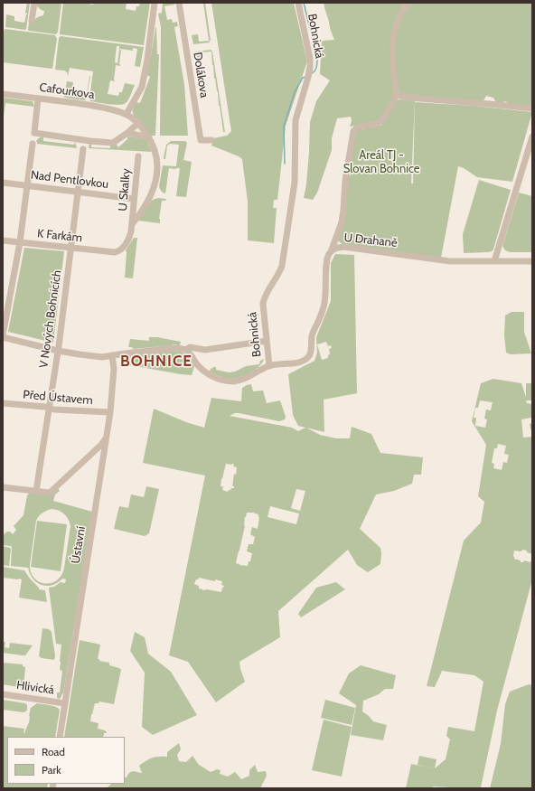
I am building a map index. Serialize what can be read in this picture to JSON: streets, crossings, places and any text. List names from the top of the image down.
{
  "streets": {
    "street": [
      "Bohnická",
      "Dolákova",
      "Cafourkova",
      "Nad Pentlovkou",
      "U Skalky",
      "K Farkám",
      "U Drahaně",
      "V Nových Bohnicích",
      "Před Ústavem",
      "Ústavní",
      "Hlivická"
    ]
  },
  "crossings": [
    ["Bohnická", "U Drahaně"],
    ["Cafourkova", "U Skalky"],
    ["Nad Pentlovkou", "U Skalky"],
    ["Nad Pentlovkou", "V Nových Bohnicích"],
    ["U Skalky", "K Farkám"],
    ["K Farkám", "V Nových Bohnicích"],
    ["V Nových Bohnicích", "Před Ústavem"],
    ["Před Ústavem", "Ústavní"],
    ["Ústavní", "Hlivická"]
  ],
  "districts": ["BOHNICE"],
  "parks": ["Areál TJ - Slovan Bohnice"],
  "legend": ["Road", "Park"]
}
